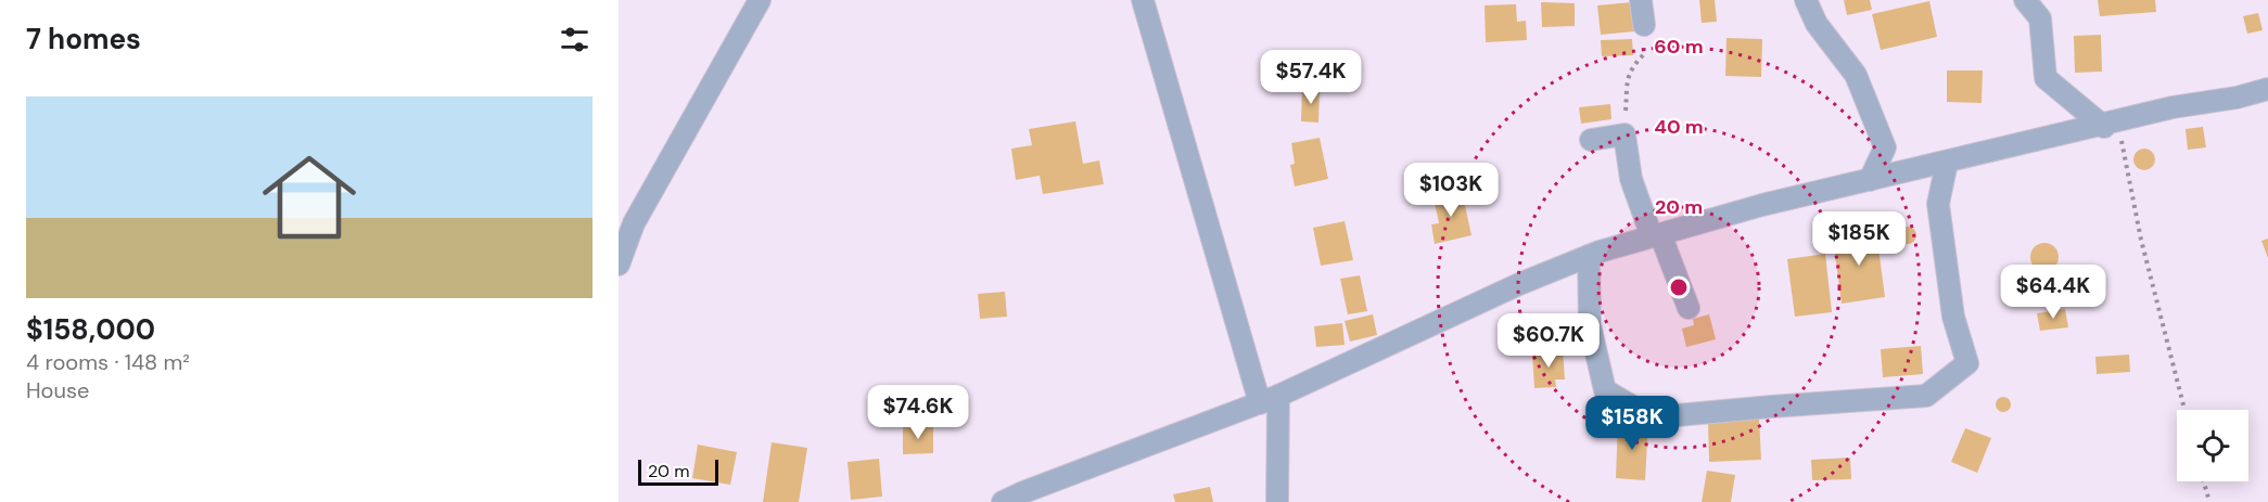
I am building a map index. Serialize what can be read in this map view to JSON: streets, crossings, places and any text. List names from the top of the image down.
{
  "scale_bar": "20 m",
  "page": {
    "heading": "7 homes",
    "price": [
      "$57.4K",
      "$103K",
      "$185K",
      "$64.4K",
      "$60.7K",
      "$74.6K",
      "$158K"
    ],
    "list": [
      {
        "name": "$158,000",
        "note": "4 rooms · 148 m² · House"
      }
    ],
    "scale": "20 m"
  },
  "rings": ["60 m", "40 m", "20 m"]
}
